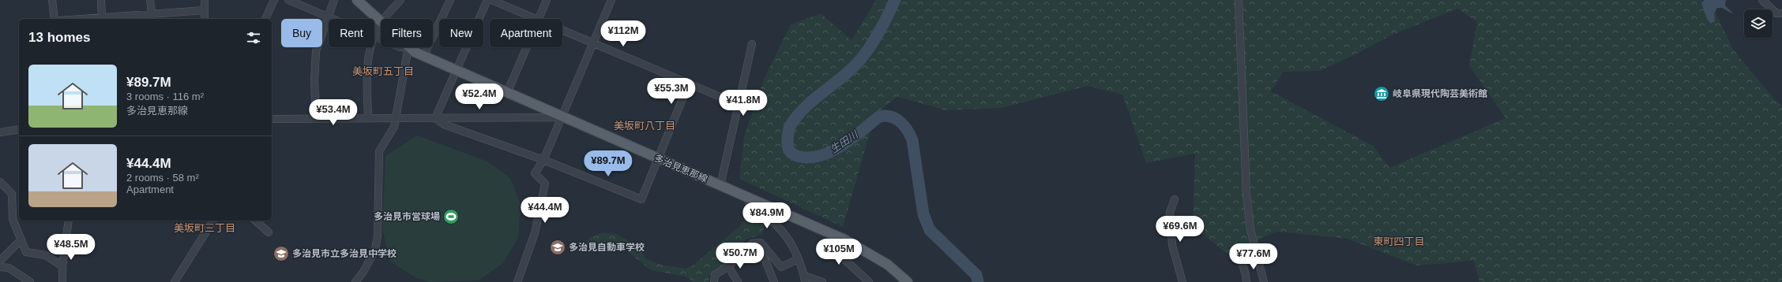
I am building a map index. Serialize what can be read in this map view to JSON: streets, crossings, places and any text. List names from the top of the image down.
{
  "streets": {
    "main road": ["多治見恵那線"]
  },
  "districts": [
    "美坂町五丁目",
    "美坂町八丁目",
    "美坂町三丁目",
    "東町四丁目"
  ],
  "water": ["生田川"],
  "places": {
    "museum": ["岐阜県現代陶芸美術館"],
    "sports": ["多治見市営球場"],
    "school or university": ["多治見自動車学校", "多治見市立多治見中学校"]
  },
  "page": {
    "chip": [
      "Buy",
      "Rent",
      "Filters",
      "New",
      "Apartment"
    ],
    "heading": "13 homes",
    "price": [
      "¥112M",
      "¥55.3M",
      "¥52.4M",
      "¥41.8M",
      "¥53.4M",
      "¥89.7M",
      "¥44.4M",
      "¥84.9M",
      "¥69.6M",
      "¥48.5M",
      "¥105M",
      "¥50.7M",
      "¥77.6M"
    ],
    "list": [
      {
        "name": "¥89.7M",
        "note": "3 rooms · 116 m² · 多治見恵那線"
      },
      {
        "name": "¥44.4M",
        "note": "2 rooms · 58 m² · Apartment"
      }
    ]
  }
}
